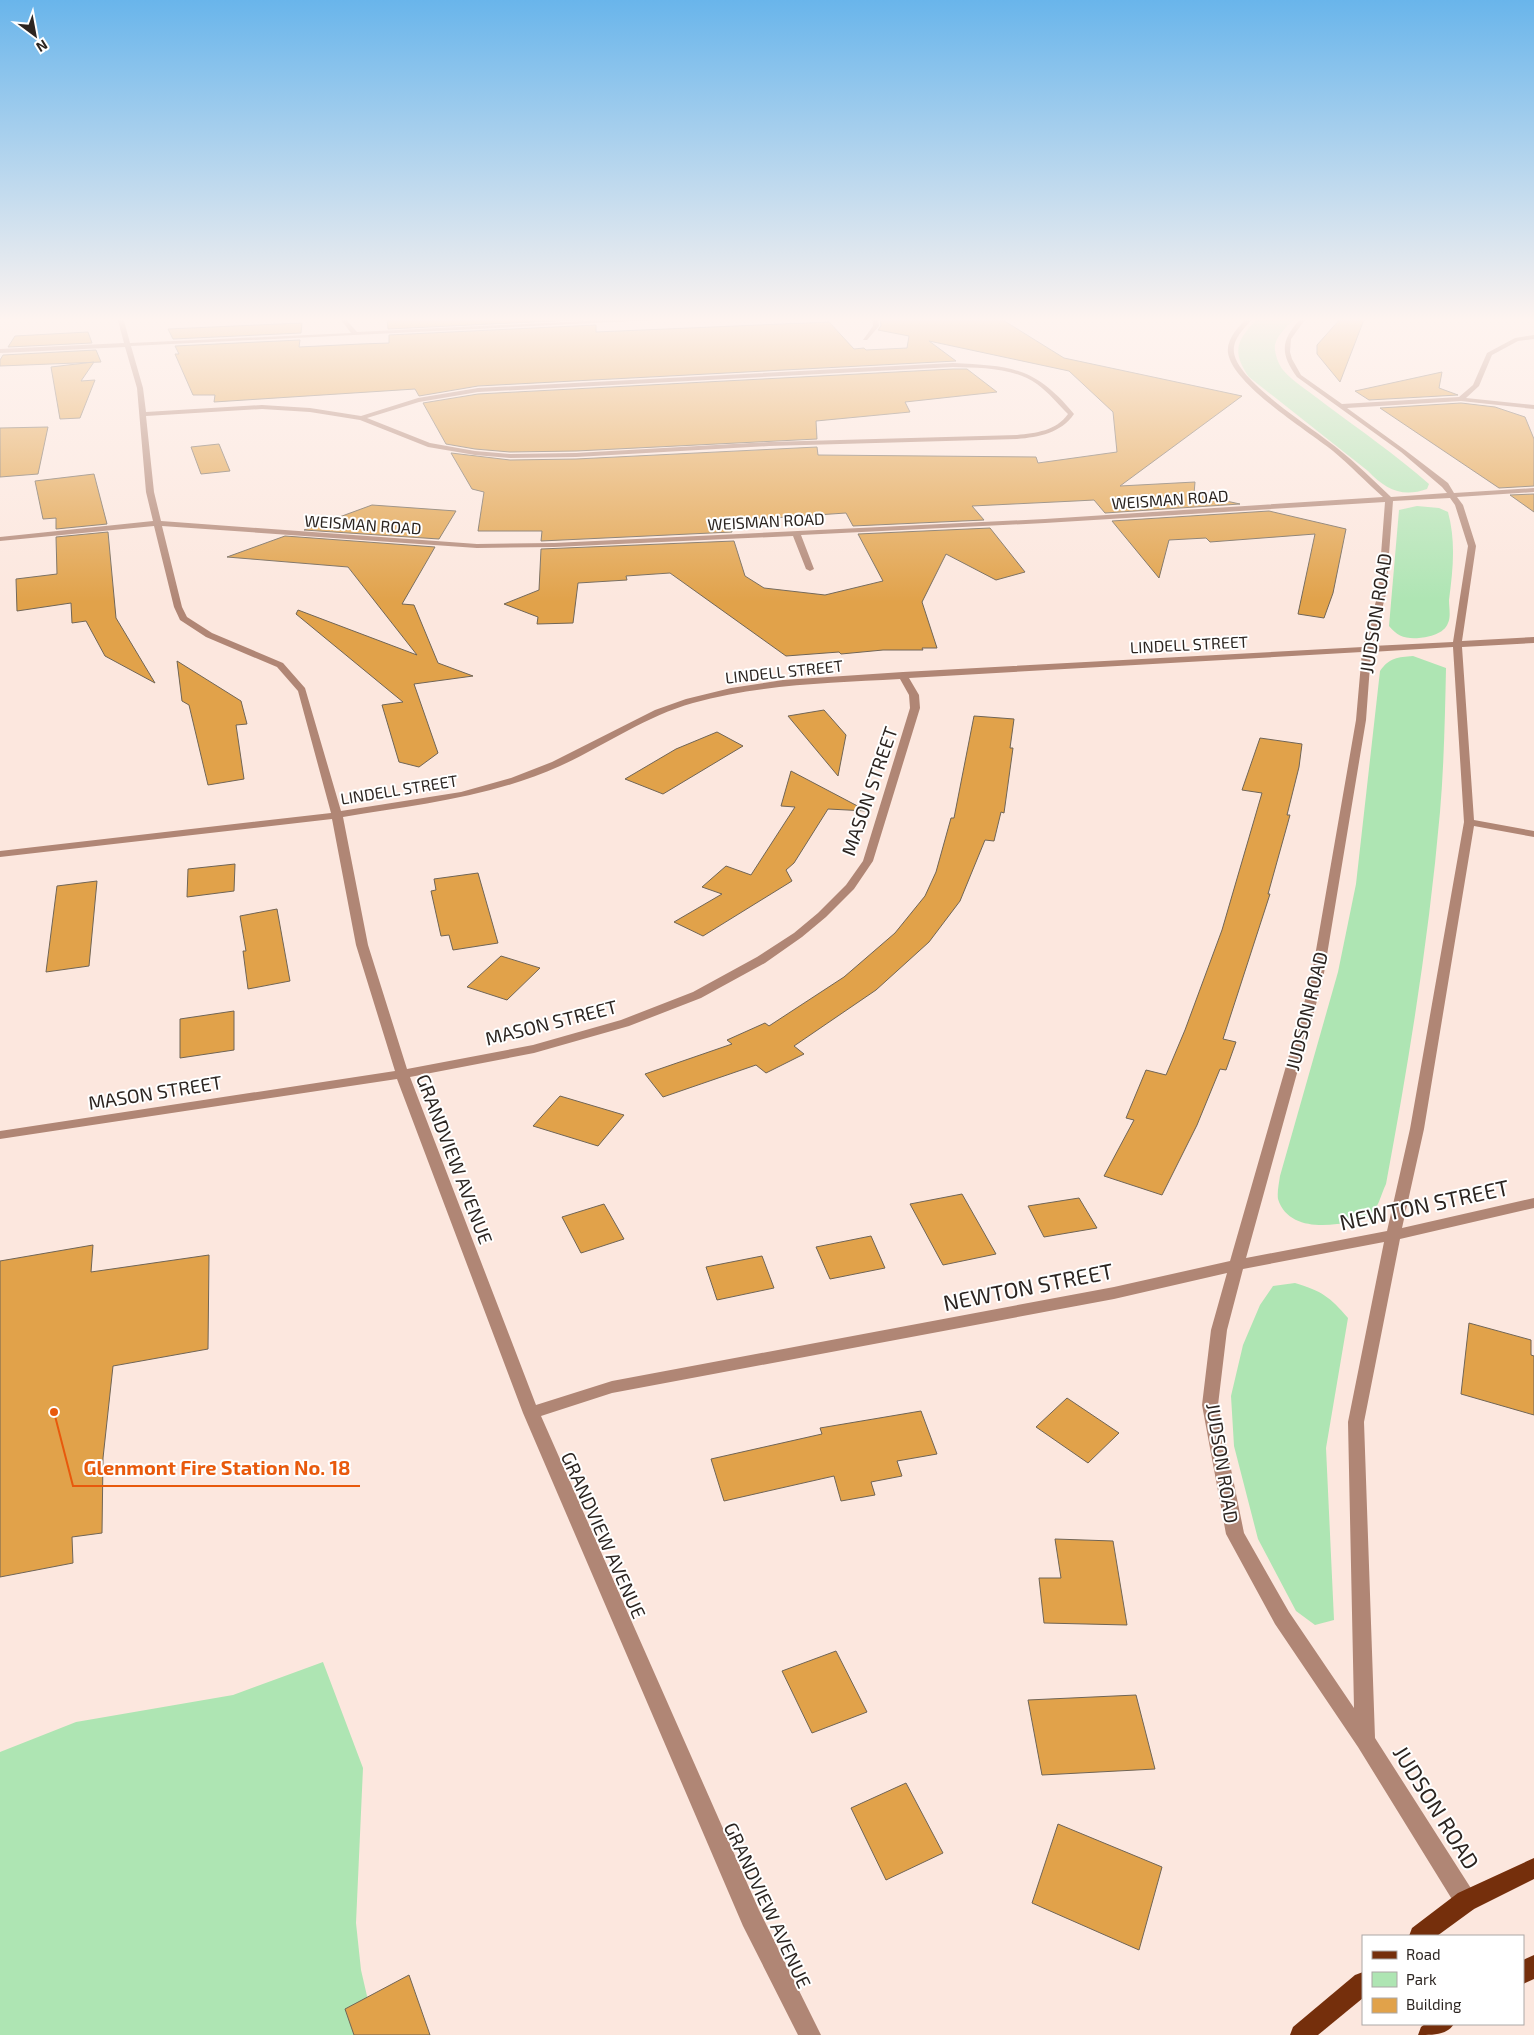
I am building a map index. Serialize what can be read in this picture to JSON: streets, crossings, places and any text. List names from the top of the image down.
{
  "streets": {
    "street": [
      "WEISMAN ROAD",
      "JUDSON ROAD",
      "LINDELL STREET",
      "MASON STREET",
      "GRANDVIEW AVENUE",
      "NEWTON STREET"
    ]
  },
  "crossings": [
    ["WEISMAN ROAD", "JUDSON ROAD"],
    ["WEISMAN ROAD", "GRANDVIEW AVENUE"],
    ["JUDSON ROAD", "LINDELL STREET"],
    ["JUDSON ROAD", "NEWTON STREET"],
    ["LINDELL STREET", "MASON STREET"],
    ["LINDELL STREET", "GRANDVIEW AVENUE"],
    ["MASON STREET", "GRANDVIEW AVENUE"],
    ["GRANDVIEW AVENUE", "NEWTON STREET"]
  ],
  "places": ["Glenmont Fire Station No. 18"],
  "legend": ["Road", "Park", "Building"],
  "north": "bottom right"
}
